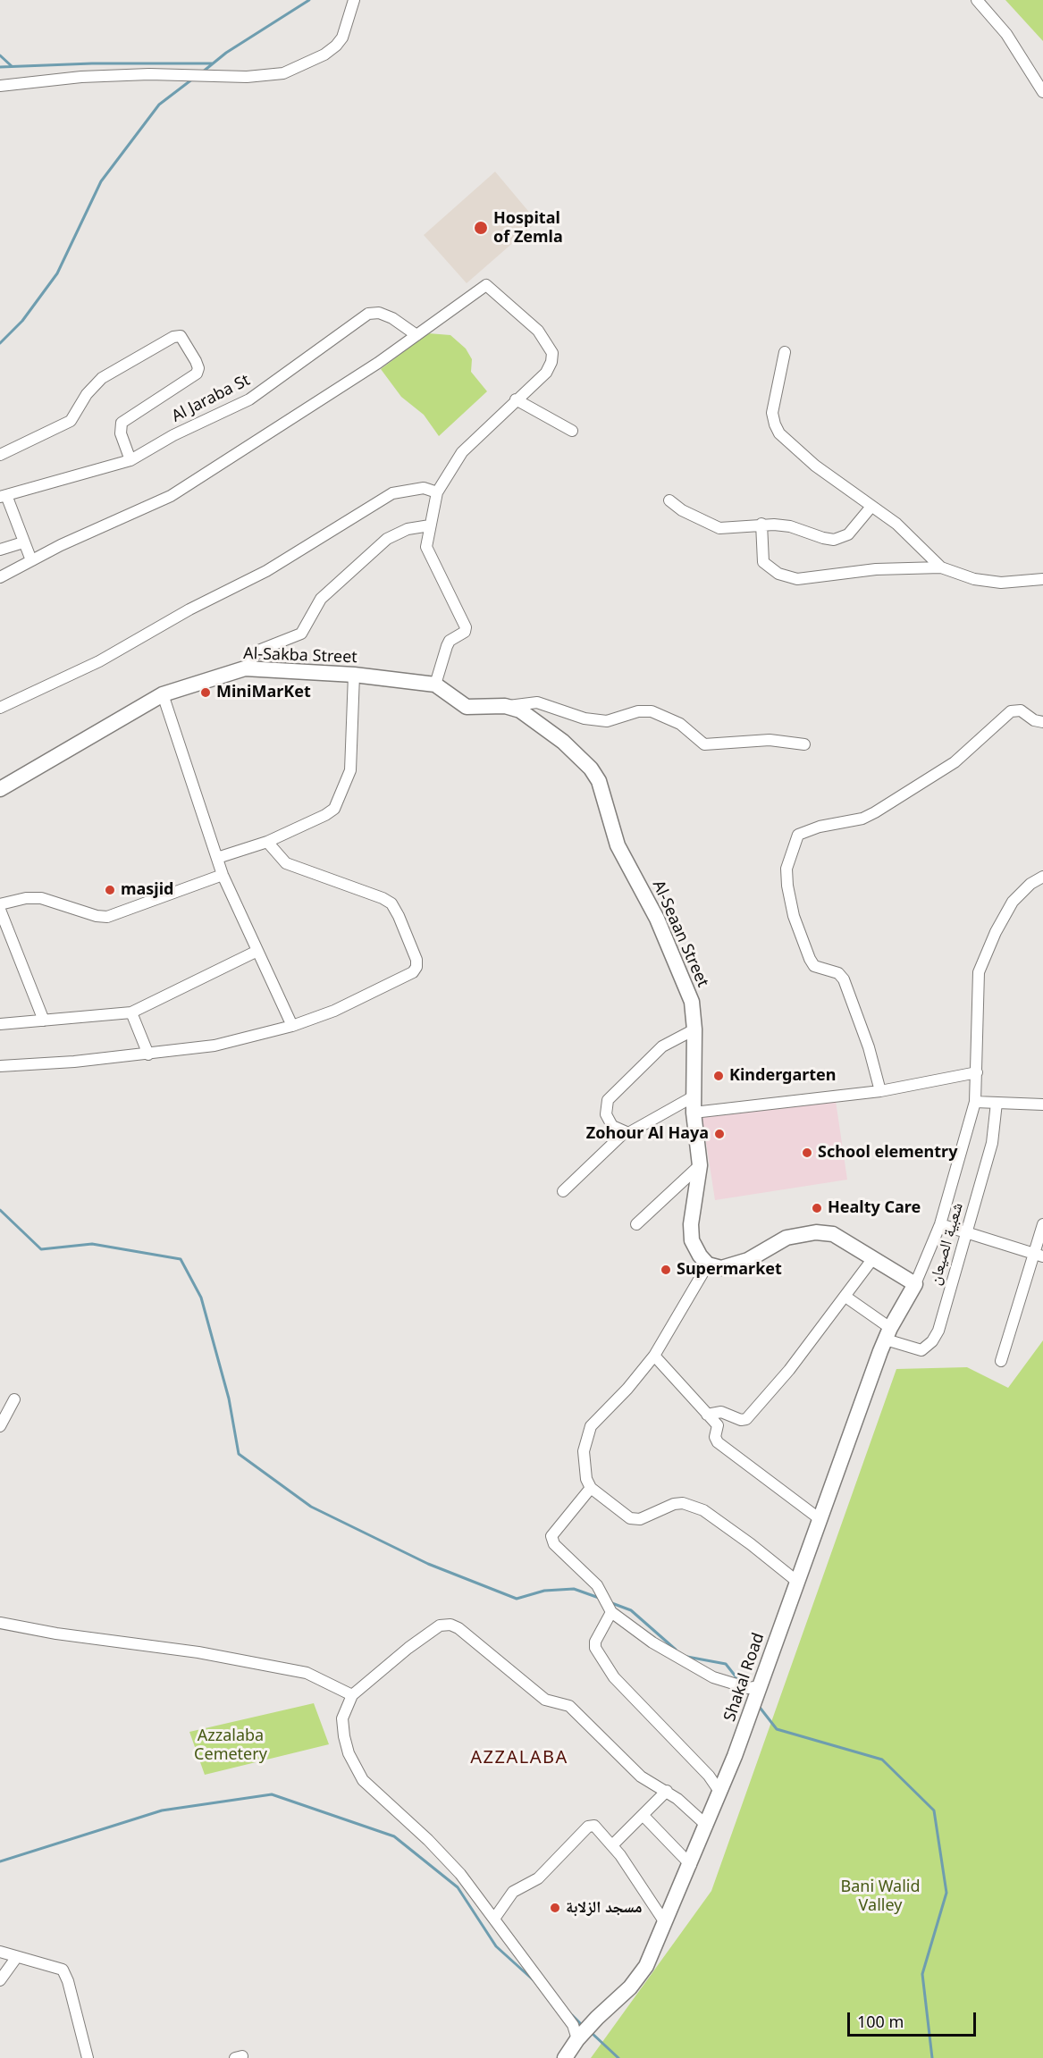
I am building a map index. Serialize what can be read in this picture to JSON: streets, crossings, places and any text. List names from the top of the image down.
{
  "streets": {
    "main road": ["Al-Sakba Street", "Al-Seaan Street", "Shakal Road"],
    "street": ["Al Jaraba St", "شعبية الصيعان"]
  },
  "crossings": [
    ["Al-Sakba Street", "Al-Seaan Street"],
    ["شعبية الصيعان", "Shakal Road"]
  ],
  "districts": ["AZZALABA"],
  "parks": ["Azzalaba Cemetery", "Bani Walid Valley"],
  "places": [
    "Hospital of Zemla",
    "MiniMarKet",
    "masjid",
    "Kindergarten",
    "Zohour Al Haya",
    "School elementry",
    "Healty Care",
    "Supermarket",
    "مسجد الزلابة"
  ],
  "scale_bar": "100 m"
}
